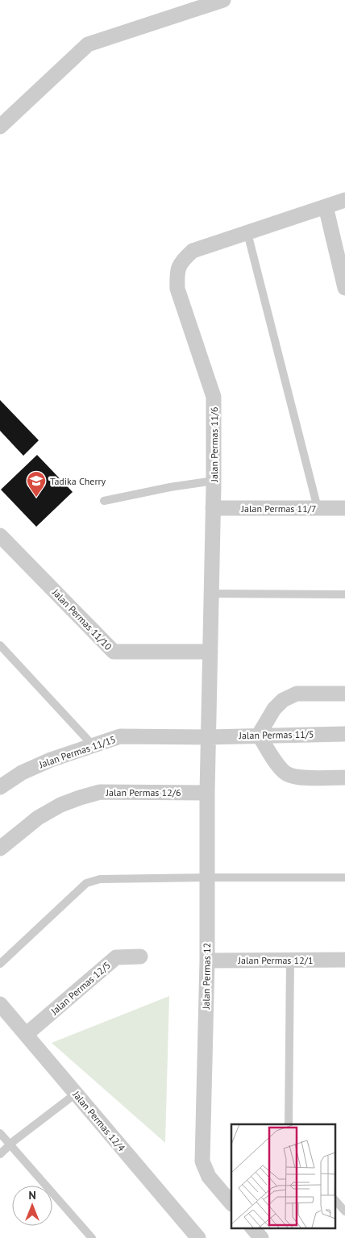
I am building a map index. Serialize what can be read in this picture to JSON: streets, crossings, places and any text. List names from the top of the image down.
{
  "streets": {
    "street": [
      "Jalan Permas 11/6",
      "Jalan Permas 11/7",
      "Jalan Permas 11/10",
      "Jalan Permas 11/5",
      "Jalan Permas 11/15",
      "Jalan Permas 12/6",
      "Jalan Permas 12/1",
      "Jalan Permas 12",
      "Jalan Permas 12/5",
      "Jalan Permas 12/4"
    ]
  },
  "crossings": [
    ["Jalan Permas 11/6", "Jalan Permas 11/7"],
    ["Jalan Permas 11/6", "Jalan Permas 11/10"],
    ["Jalan Permas 11/6", "Jalan Permas 11/5"],
    ["Jalan Permas 11/6", "Jalan Permas 11/15"],
    ["Jalan Permas 11/6", "Jalan Permas 12"],
    ["Jalan Permas 11/5", "Jalan Permas 11/15"],
    ["Jalan Permas 11/5", "Jalan Permas 12"],
    ["Jalan Permas 11/15", "Jalan Permas 12"],
    ["Jalan Permas 12/6", "Jalan Permas 12"],
    ["Jalan Permas 12/1", "Jalan Permas 12"],
    ["Jalan Permas 12/5", "Jalan Permas 12/4"]
  ],
  "places": {
    "school or university": ["Tadika Cherry"]
  },
  "north": "top"
}
